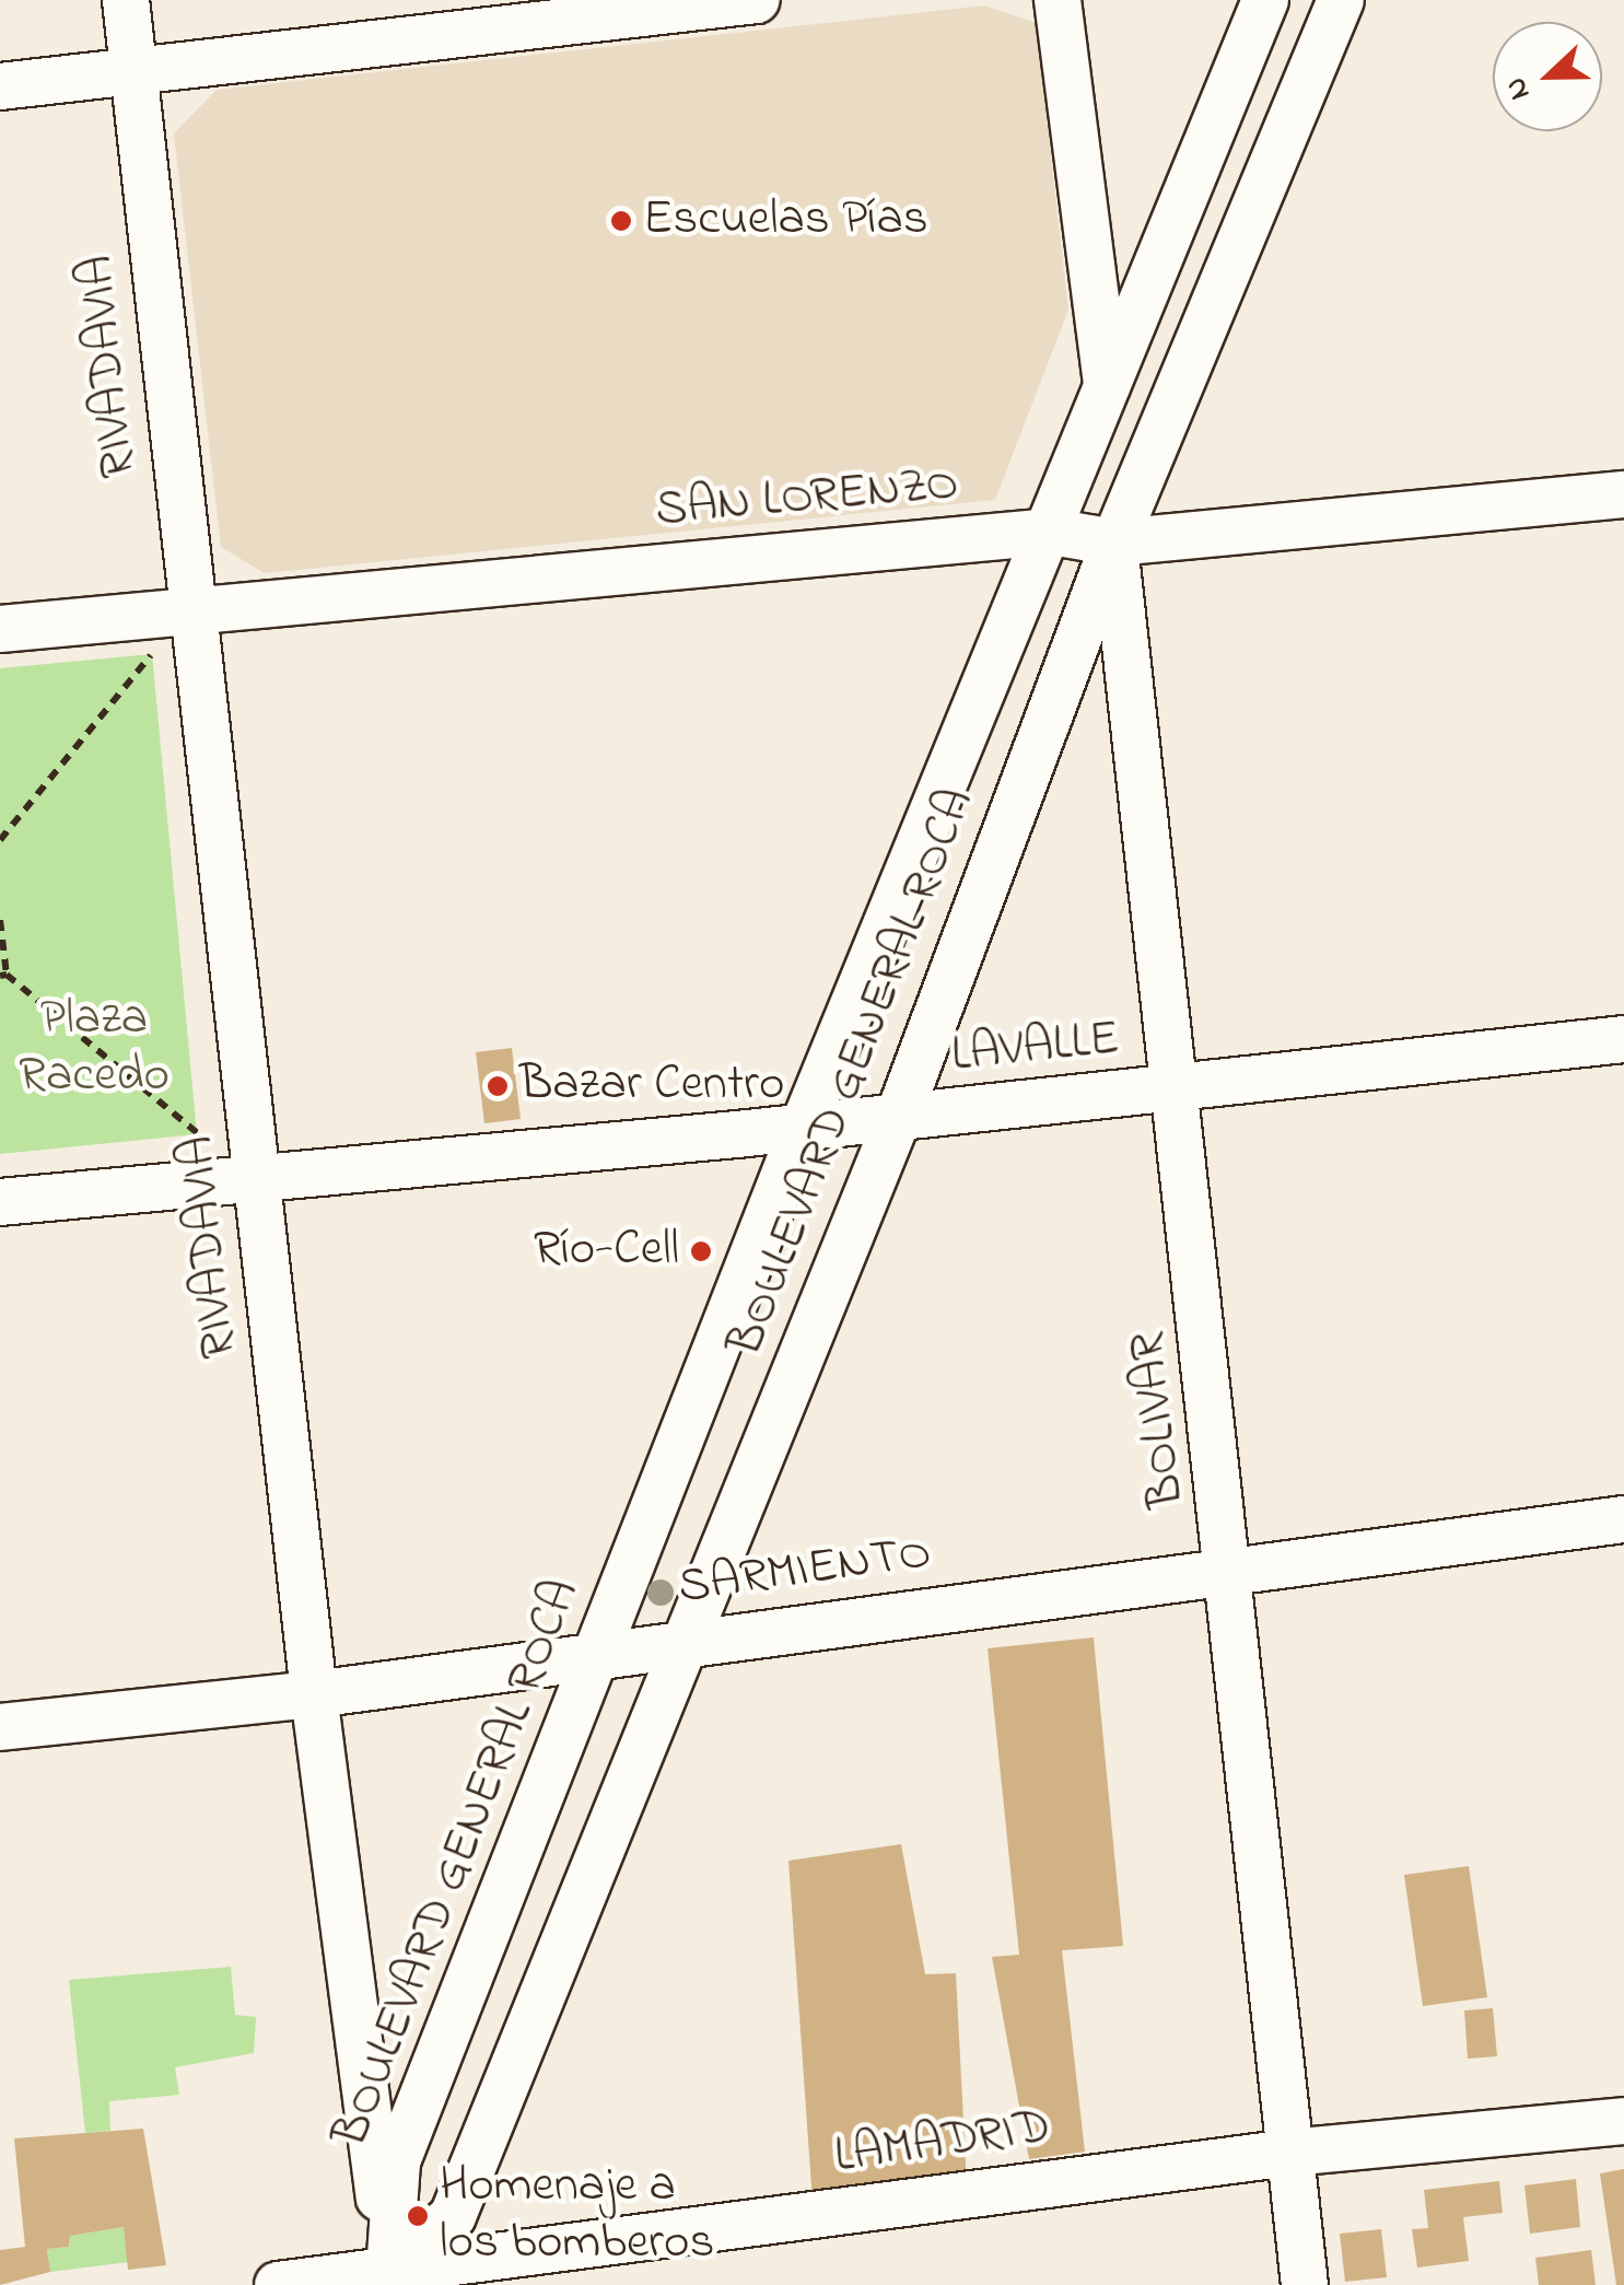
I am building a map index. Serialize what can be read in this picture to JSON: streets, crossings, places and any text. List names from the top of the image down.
{
  "streets": {
    "street": [
      "RIVADAVIA",
      "SAN LORENZO",
      "LAVALLE",
      "BOULEVARD GENERAL ROCA",
      "BOLIVAR",
      "SARMIENTO",
      "LAMADRID"
    ]
  },
  "crossings": [
    ["RIVADAVIA", "SAN LORENZO"],
    ["RIVADAVIA", "LAVALLE"],
    ["RIVADAVIA", "BOULEVARD GENERAL ROCA"],
    ["RIVADAVIA", "SARMIENTO"],
    ["RIVADAVIA", "LAMADRID"],
    ["SAN LORENZO", "BOULEVARD GENERAL ROCA"],
    ["SAN LORENZO", "BOLIVAR"],
    ["LAVALLE", "BOULEVARD GENERAL ROCA"],
    ["LAVALLE", "BOLIVAR"],
    ["BOULEVARD GENERAL ROCA", "BOLIVAR"],
    ["BOULEVARD GENERAL ROCA", "SARMIENTO"],
    ["BOULEVARD GENERAL ROCA", "LAMADRID"],
    ["BOLIVAR", "SARMIENTO"],
    ["BOLIVAR", "LAMADRID"]
  ],
  "parks": ["Plaza Racedo"],
  "places": [
    "Escuelas Pías",
    "Bazar Centro",
    "Río-Cell",
    "Homenaje a los bomberos"
  ],
  "north": "left"
}
